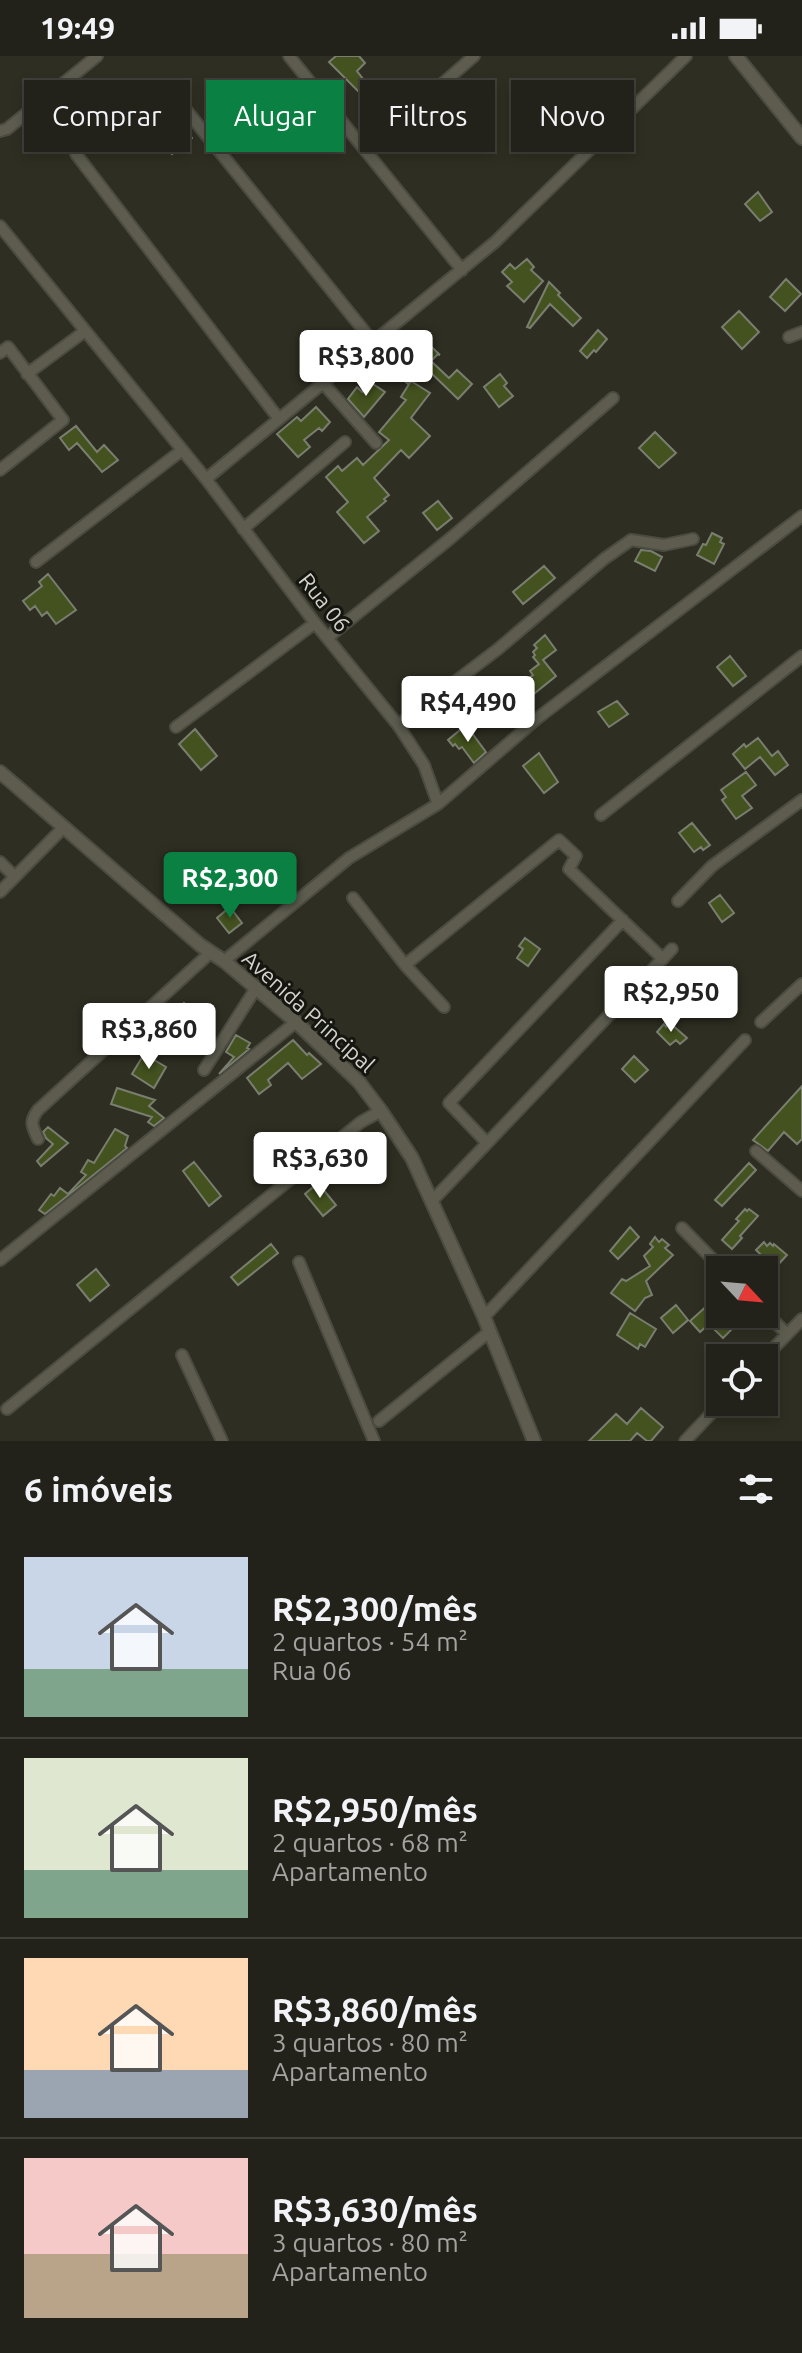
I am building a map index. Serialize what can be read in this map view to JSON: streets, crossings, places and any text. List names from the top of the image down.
{
  "streets": {
    "street": ["Rua 06", "Avenida Principal"]
  },
  "north": "bottom right",
  "page": {
    "status": "19:49",
    "chip": [
      "Comprar",
      "Alugar",
      "Filtros",
      "Novo"
    ],
    "price": [
      "R$3,800",
      "R$4,490",
      "R$2,300",
      "R$2,950",
      "R$3,860",
      "R$3,630"
    ],
    "heading": "6 imóveis",
    "list": [
      {
        "name": "R$2,300/mês",
        "note": "2 quartos · 54 m² · Rua 06"
      },
      {
        "name": "R$2,950/mês",
        "note": "2 quartos · 68 m² · Apartamento"
      },
      {
        "name": "R$3,860/mês",
        "note": "3 quartos · 80 m² · Apartamento"
      },
      {
        "name": "R$3,630/mês",
        "note": "3 quartos · 80 m² · Apartamento"
      }
    ]
  }
}
